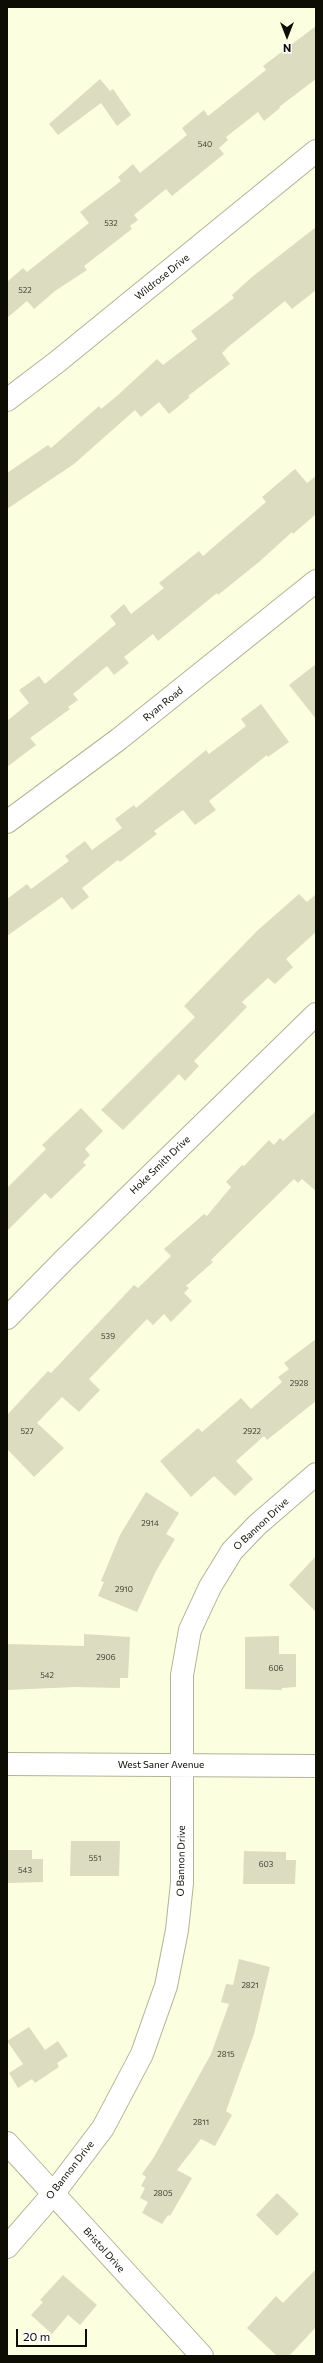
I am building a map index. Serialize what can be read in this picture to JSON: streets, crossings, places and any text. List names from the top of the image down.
{
  "streets": {
    "street": [
      "Wildrose Drive",
      "Ryan Road",
      "Hoke Smith Drive",
      "O Bannon Drive",
      "West Saner Avenue",
      "Bristol Drive"
    ]
  },
  "crossings": [
    ["O Bannon Drive", "West Saner Avenue"],
    ["O Bannon Drive", "Bristol Drive"]
  ],
  "house_numbers": [
    "540",
    "532",
    "522",
    "539",
    "2928",
    "527",
    "2922",
    "2914",
    "2910",
    "2906",
    "606",
    "542",
    "551",
    "603",
    "543",
    "2821",
    "2815",
    "2811",
    "2805"
  ],
  "scale_bar": "20 m",
  "north": "bottom"
}
